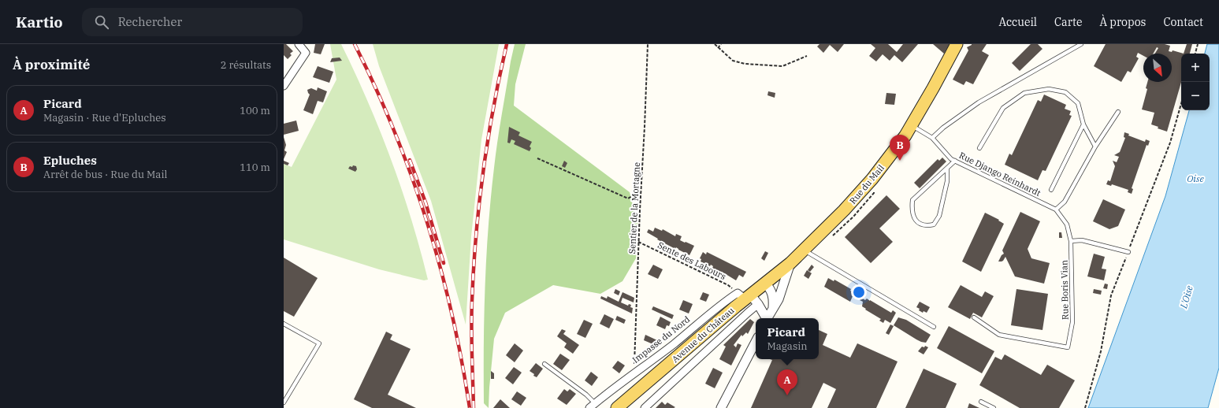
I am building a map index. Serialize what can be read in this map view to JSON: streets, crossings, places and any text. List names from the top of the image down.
{
  "streets": {
    "main road": ["Rue du Mail", "Avenue du Château"],
    "street": ["Impasse du Nord"],
    "lane": ["Rue Django Reinhardt", "Rue Boris Vian"],
    "path": ["Sentier de la Mortagne", "Sente des Labours"]
  },
  "crossings": [
    ["Rue Django Reinhardt", "Rue du Mail"],
    ["Rue Django Reinhardt", "Rue Boris Vian"],
    ["Rue du Mail", "Avenue du Château"],
    ["Sentier de la Mortagne", "Sente des Labours"],
    ["Sentier de la Mortagne", "Impasse du Nord"],
    ["Sente des Labours", "Avenue du Château"],
    ["Sente des Labours", "Impasse du Nord"],
    ["Avenue du Château", "Impasse du Nord"]
  ],
  "water": ["Oise", "L'Oise"],
  "north": "bottom right",
  "page": {
    "header": "Kartio",
    "search": "Rechercher",
    "nav": [
      "Accueil",
      "Carte",
      "À propos",
      "Contact"
    ],
    "heading": ["À proximité", "2 résultats"],
    "map_buttons": ["+", "−"],
    "list": [
      {
        "mark": "A",
        "name": "Picard",
        "note": "Magasin · Rue d'Epluches",
        "value": "100 m"
      },
      {
        "mark": "B",
        "name": "Epluches",
        "note": "Arrêt de bus · Rue du Mail",
        "value": "110 m"
      }
    ],
    "pins": ["B", "A"],
    "popup": ["Picard", "Magasin"]
  }
}
